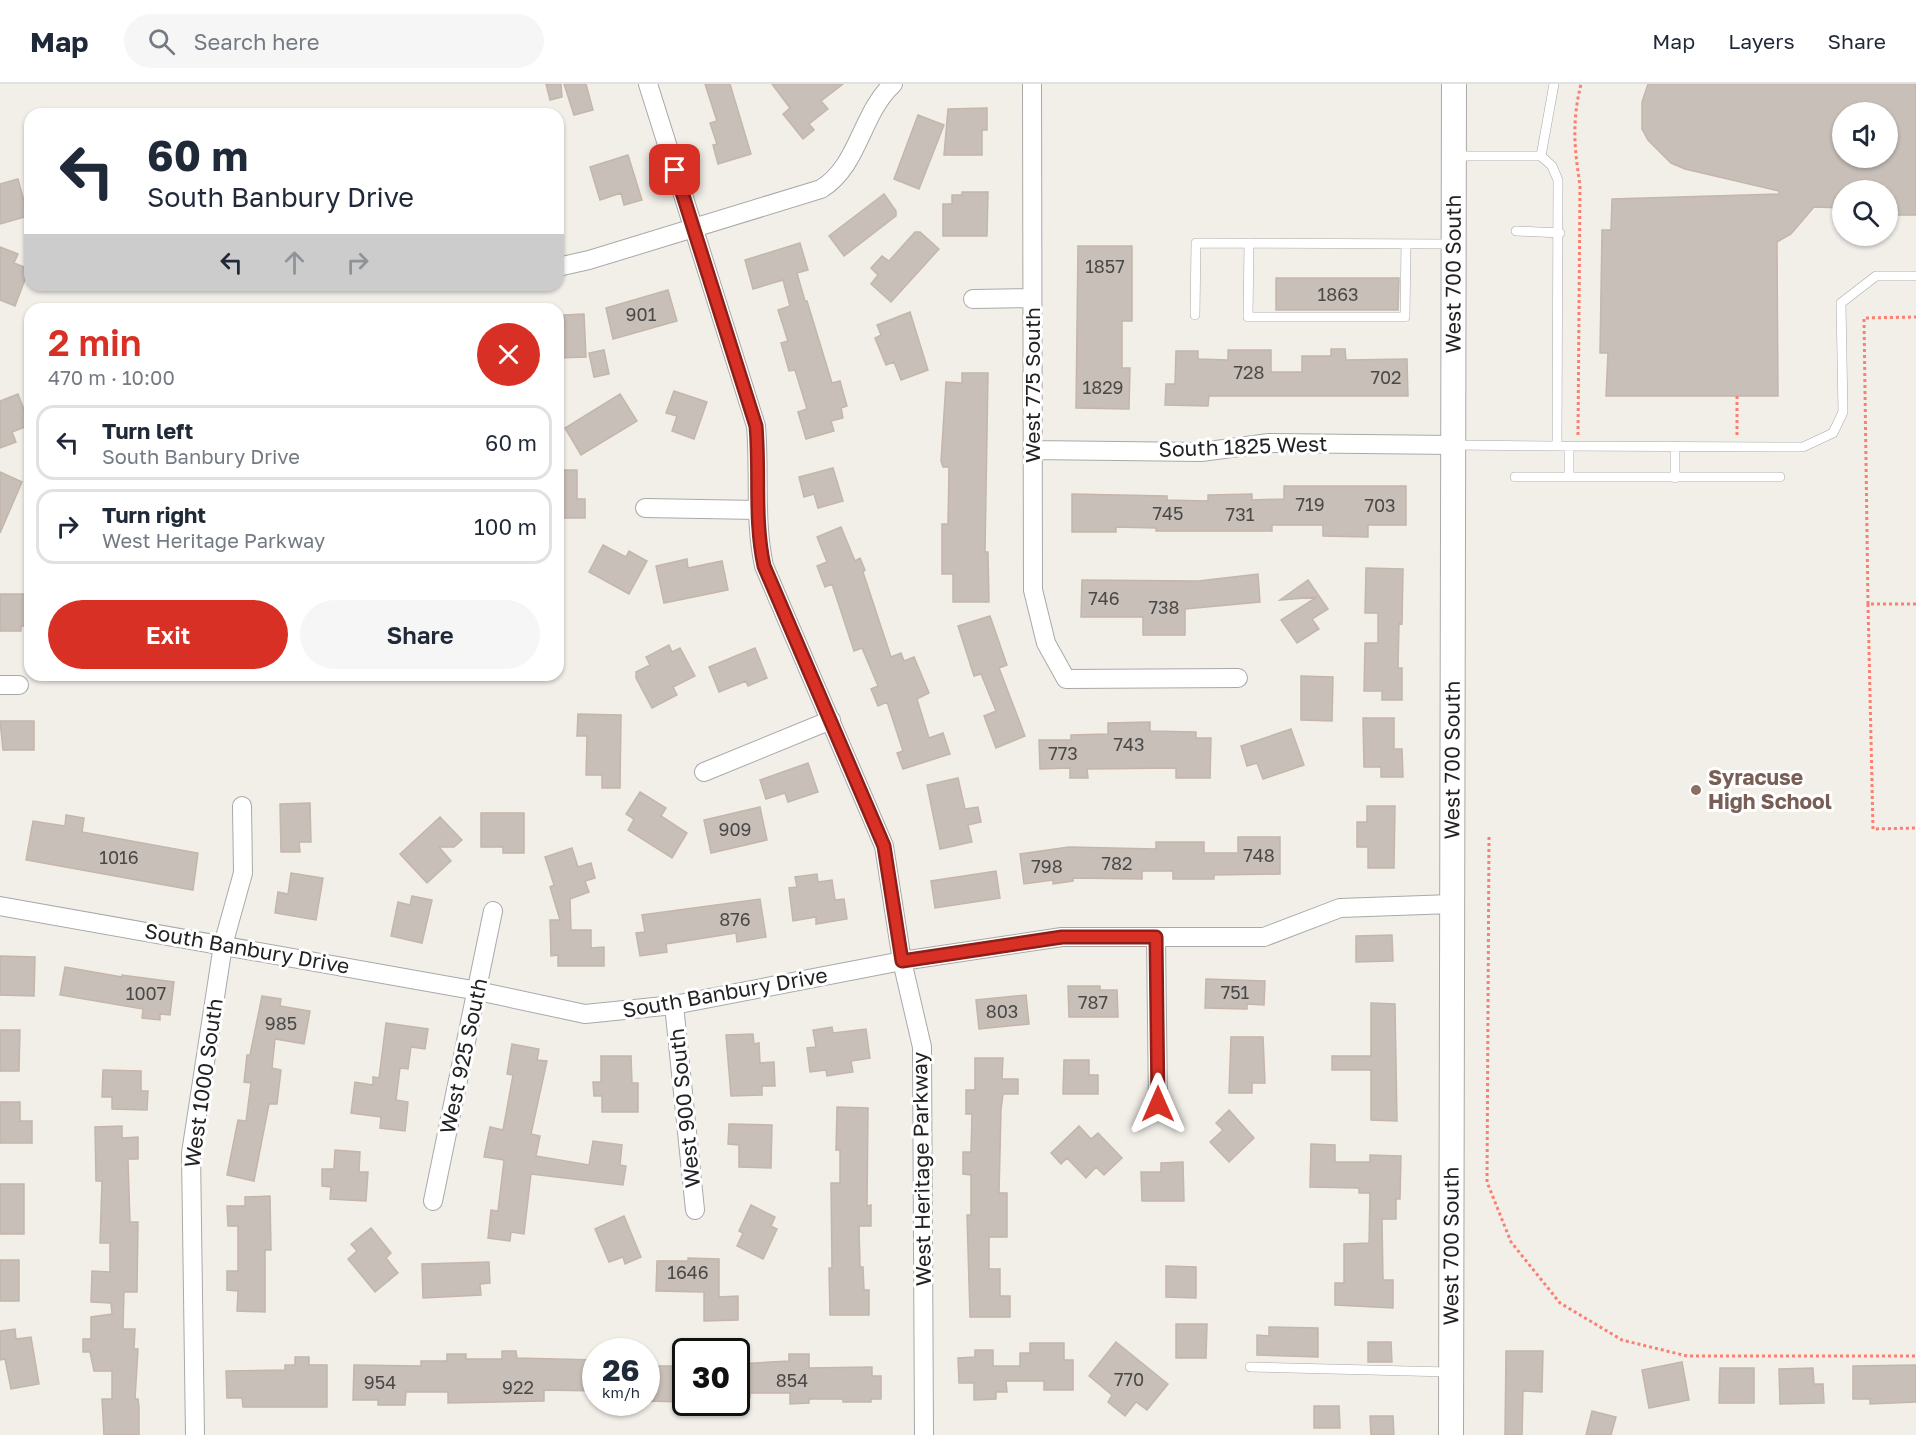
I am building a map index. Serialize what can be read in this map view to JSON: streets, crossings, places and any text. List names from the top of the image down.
{
  "streets": {
    "street": [
      "West 700 South",
      "West 775 South",
      "South 1825 West",
      "South Banbury Drive",
      "West 925 South",
      "West 1000 South",
      "West 900 South",
      "West Heritage Parkway"
    ]
  },
  "crossings": [
    ["West 700 South", "South 1825 West"],
    ["West 700 South", "South Banbury Drive"],
    ["West 775 South", "South 1825 West"],
    ["South Banbury Drive", "West 925 South"],
    ["South Banbury Drive", "West 1000 South"],
    ["South Banbury Drive", "West 900 South"],
    ["South Banbury Drive", "West Heritage Parkway"]
  ],
  "places": ["Syracuse High School"],
  "house_numbers": [
    "1857",
    "1863",
    "901",
    "728",
    "702",
    "1829",
    "719",
    "703",
    "745",
    "731",
    "746",
    "738",
    "743",
    "773",
    "909",
    "748",
    "1016",
    "782",
    "798",
    "876",
    "751",
    "1007",
    "787",
    "803",
    "985",
    "1646",
    "770",
    "854",
    "954",
    "922"
  ],
  "page": {
    "header": "Map",
    "search": "Search here",
    "nav": ["Map", "Layers", "Share"],
    "turn": ["60 m", "South Banbury Drive"],
    "heading": ["2 min", "470 m · 10:00"],
    "list": [
      {
        "name": "Turn left",
        "note": "South Banbury Drive",
        "value": "60 m"
      },
      {
        "name": "Turn right",
        "note": "West Heritage Parkway",
        "value": "100 m"
      }
    ],
    "buttons": ["Exit", "Share"],
    "speed": "26 km/h",
    "limit": "30"
  }
}
